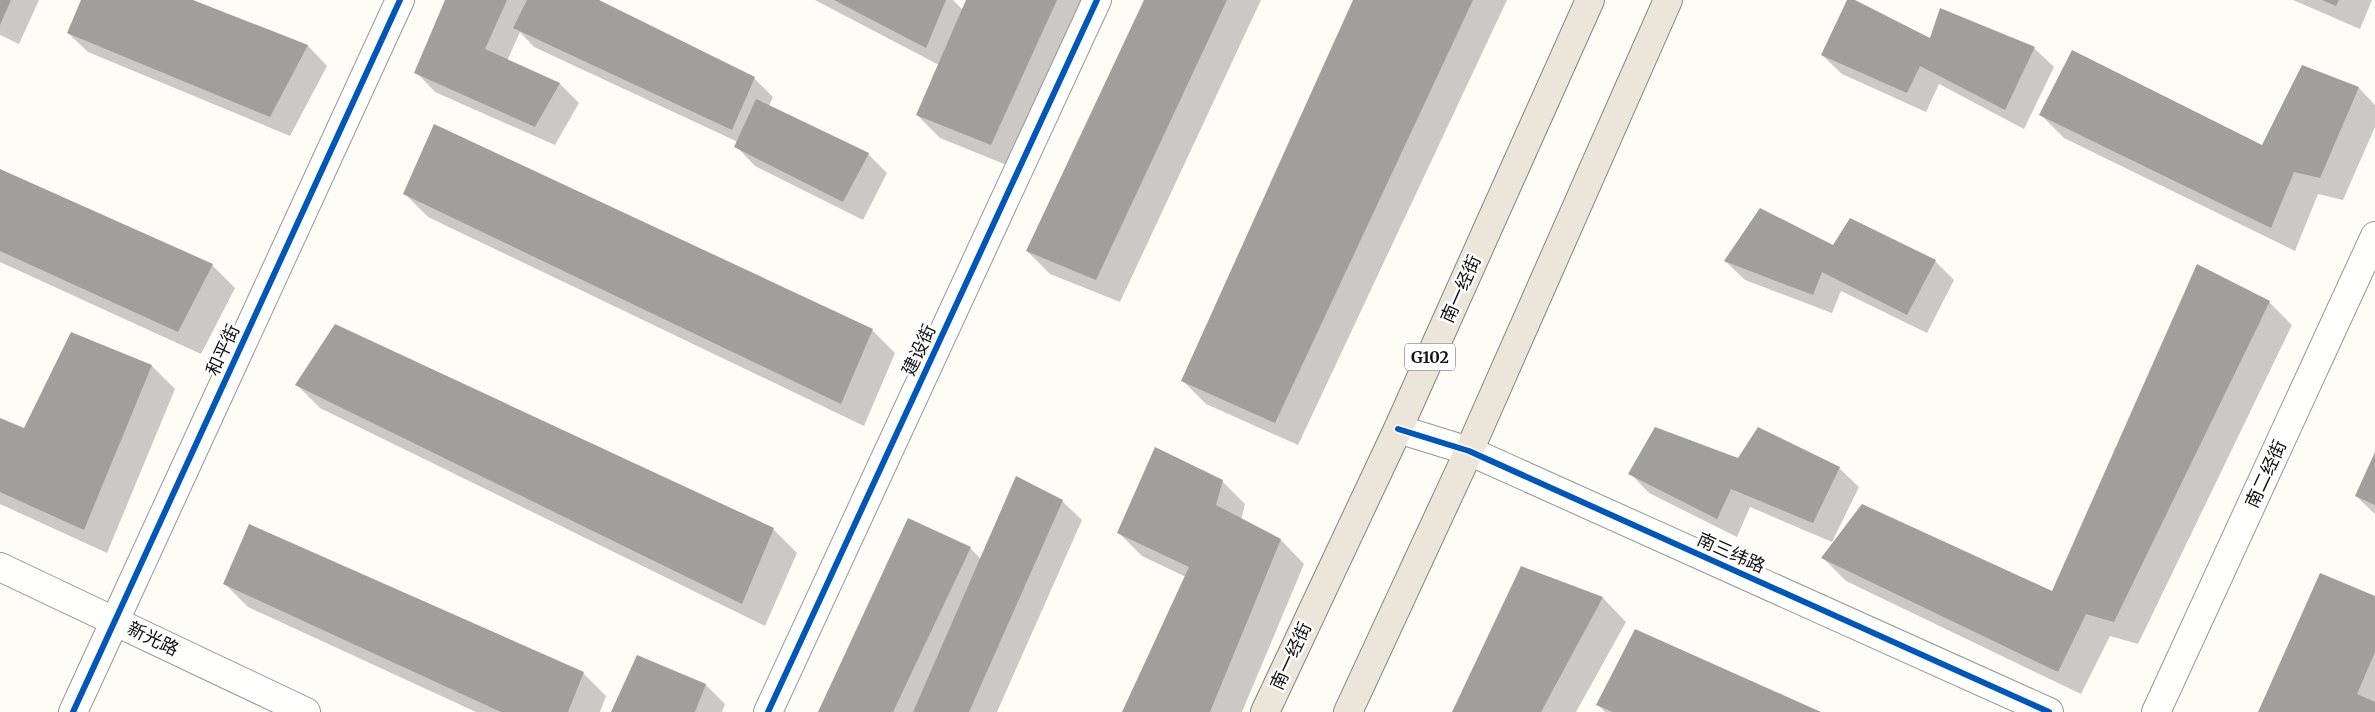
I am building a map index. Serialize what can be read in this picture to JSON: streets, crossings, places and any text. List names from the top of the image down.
{
  "streets": {
    "highway": ["南一经街", "G102"],
    "street": [
      "和平街",
      "建设街",
      "南二经街",
      "南三纬路",
      "新光路"
    ]
  },
  "crossings": [
    ["南一经街", "南三纬路"],
    ["和平街", "新光路"]
  ]
}
